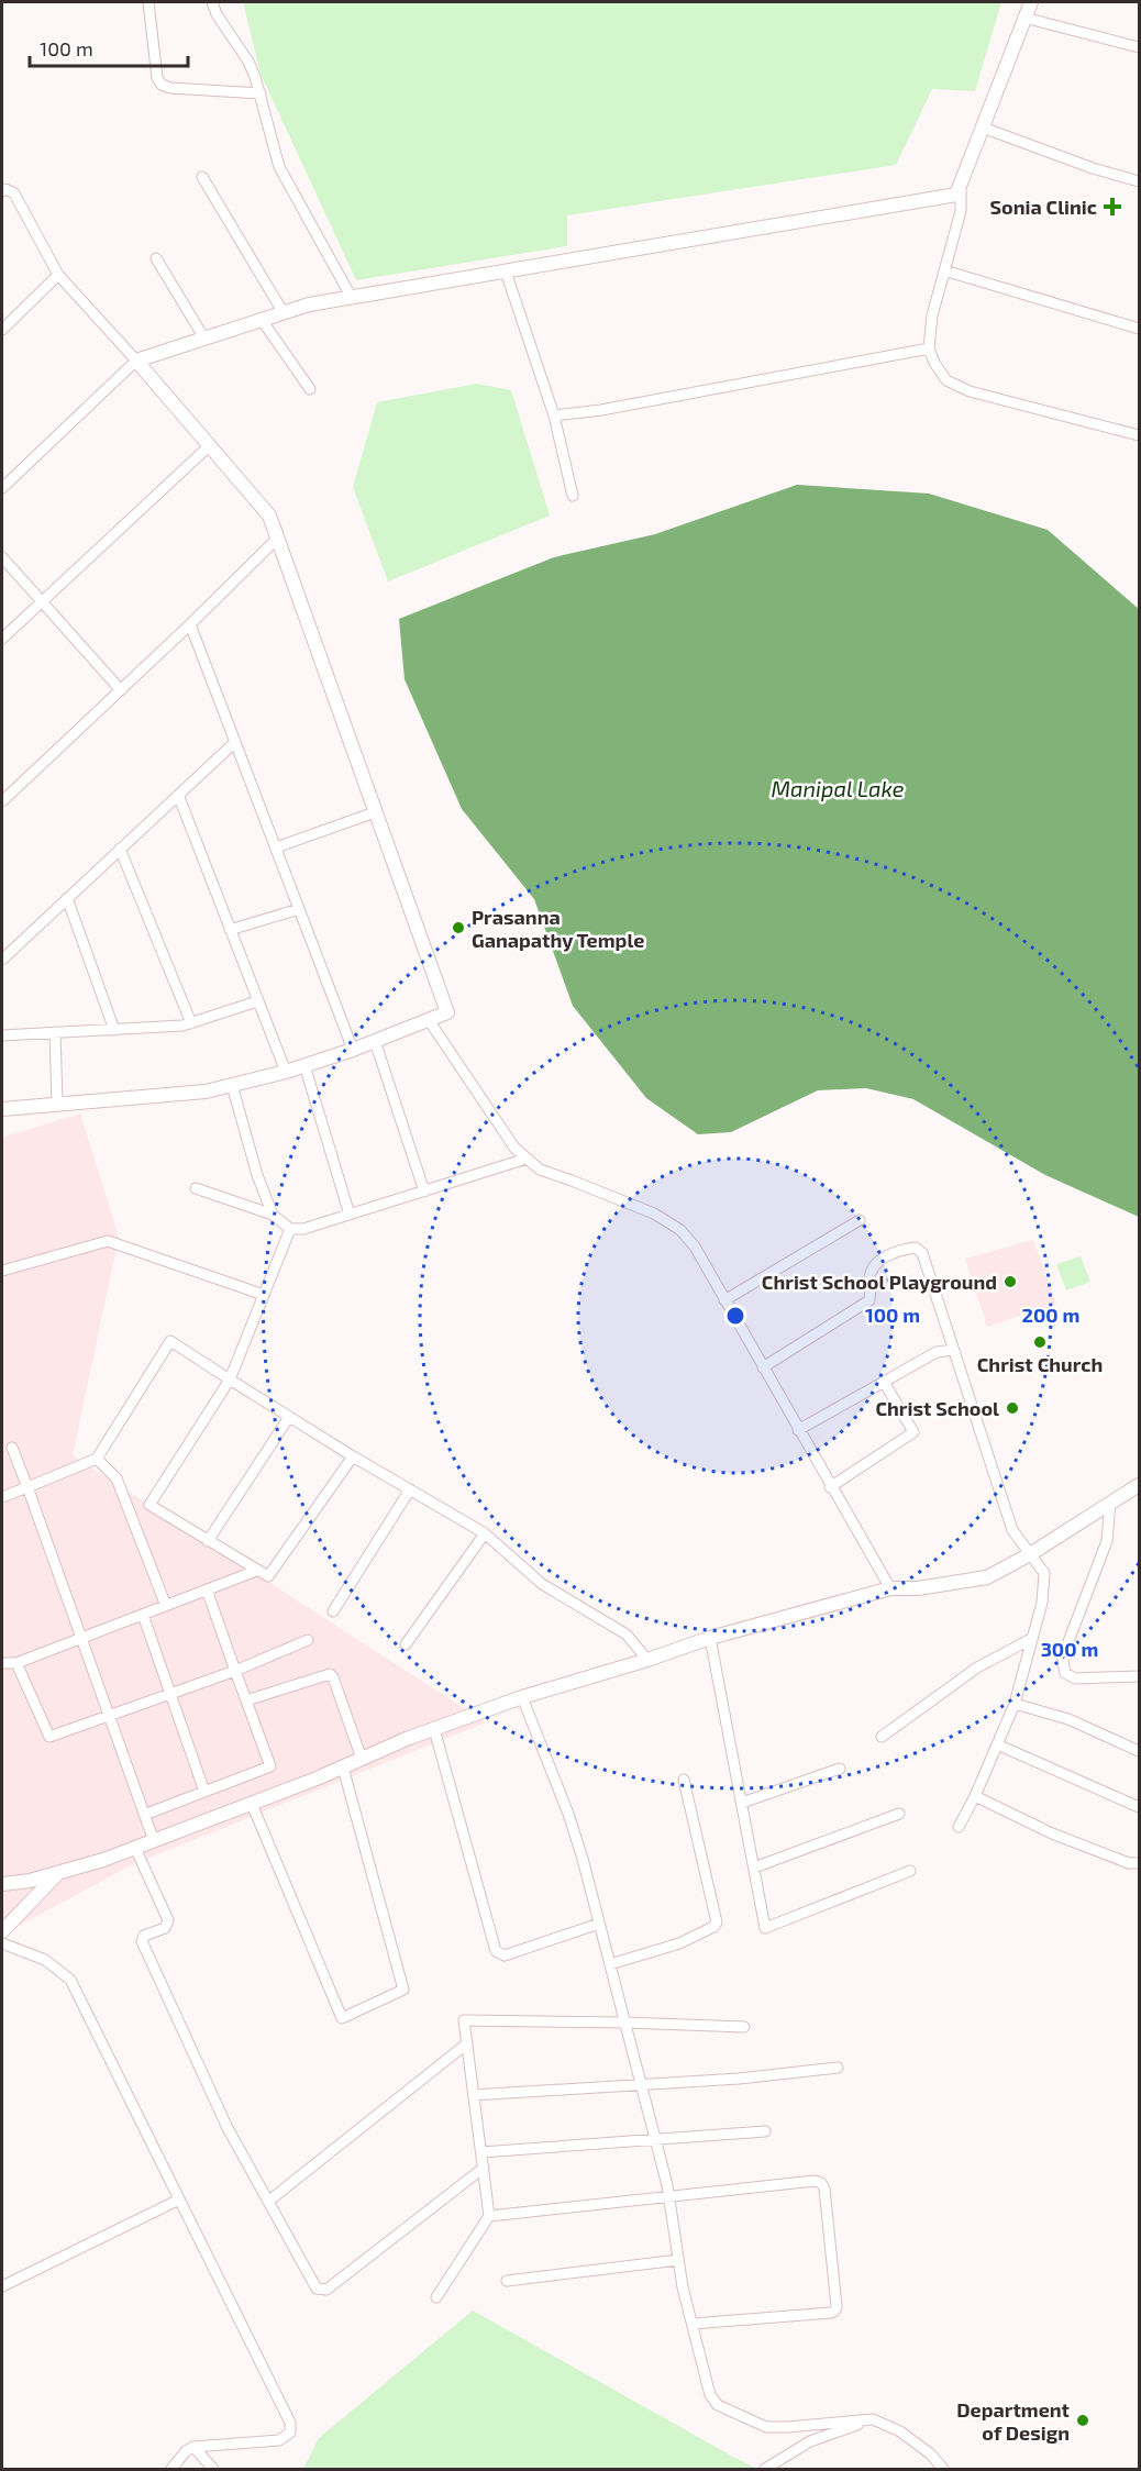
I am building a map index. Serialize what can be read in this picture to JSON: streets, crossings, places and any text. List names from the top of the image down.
{
  "water": ["Manipal Lake"],
  "places": {
    "health": ["Sonia Clinic"],
    "other": [
      "Prasanna Ganapathy Temple",
      "Christ School Playground",
      "Christ Church",
      "Christ School",
      "Department of Design"
    ]
  },
  "scale_bar": "100 m",
  "rings": ["100 m", "200 m", "300 m"]
}
